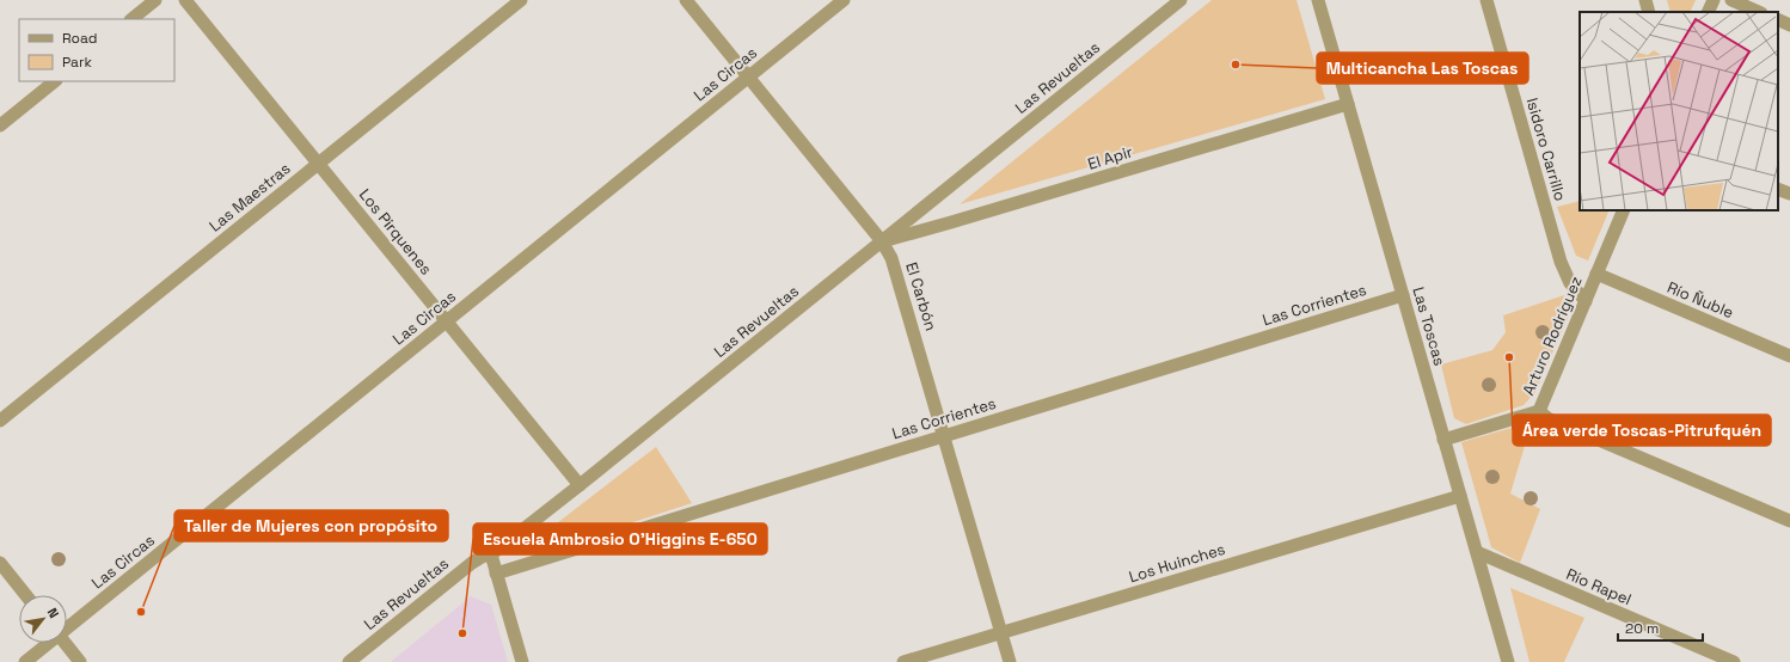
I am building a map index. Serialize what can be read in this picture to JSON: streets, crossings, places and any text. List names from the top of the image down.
{
  "streets": {
    "street": [
      "Las Circas",
      "Las Revueltas",
      "Isidoro Carrillo",
      "El Apir",
      "Las Maestras",
      "Los Pirquenes",
      "El Carbón",
      "Río Ñuble",
      "Las Corrientes",
      "Las Toscas",
      "Arturo Rodríguez",
      "Los Huinches",
      "Río Rapel"
    ]
  },
  "crossings": [
    ["Las Circas", "Los Pirquenes"],
    ["Las Circas", "El Carbón"],
    ["Las Revueltas", "El Apir"],
    ["Las Revueltas", "Los Pirquenes"],
    ["Las Revueltas", "El Carbón"],
    ["Isidoro Carrillo", "Arturo Rodríguez"],
    ["El Apir", "El Carbón"],
    ["El Apir", "Las Toscas"],
    ["Las Maestras", "Los Pirquenes"],
    ["El Carbón", "Las Corrientes"],
    ["El Carbón", "Los Huinches"],
    ["Río Ñuble", "Arturo Rodríguez"],
    ["Las Corrientes", "Las Toscas"],
    ["Las Toscas", "Arturo Rodríguez"],
    ["Las Toscas", "Los Huinches"],
    ["Las Toscas", "Río Rapel"]
  ],
  "places": [
    "Multicancha Las Toscas",
    "Área verde Toscas-Pitrufquén",
    "Taller de Mujeres con propósito",
    "Escuela Ambrosio O'Higgins E-650"
  ],
  "legend": ["Road", "Park"],
  "scale_bar": "20 m",
  "north": "top right"
}
